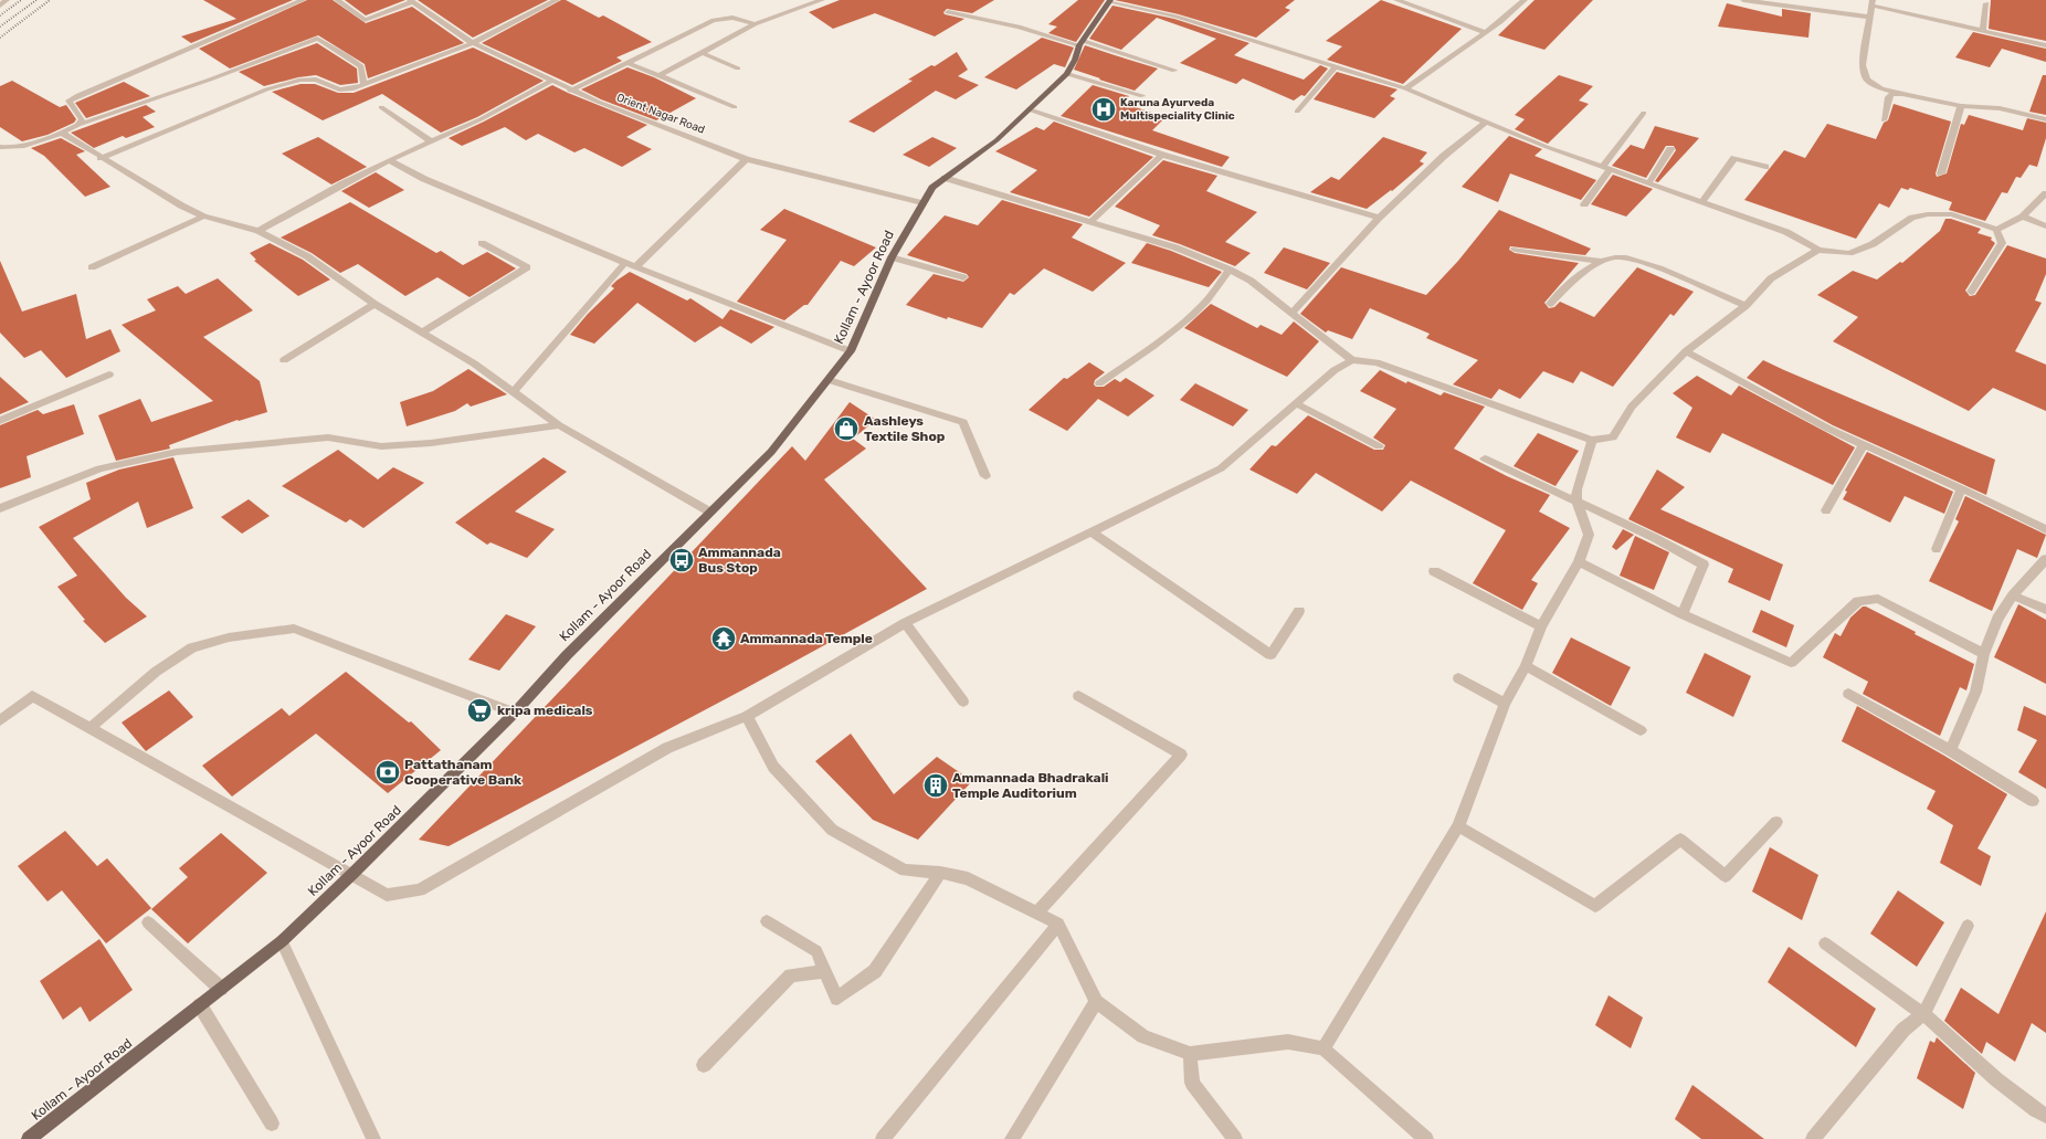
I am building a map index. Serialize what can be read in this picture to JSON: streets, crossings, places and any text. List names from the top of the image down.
{
  "streets": {
    "main road": ["Kollam - Ayoor Road"],
    "street": ["Orient Nagar Road"]
  },
  "crossings": [
    ["Orient Nagar Road", "Kollam - Ayoor Road"]
  ],
  "places": {
    "hospital": ["Karuna Ayurveda Multispeciality Clinic"],
    "shop": ["Aashleys Textile Shop"],
    "bus stop": ["Ammannada Bus Stop"],
    "temple": ["Ammannada Temple"],
    "supermarket": ["kripa medicals"],
    "bank": ["Pattathanam Cooperative Bank"],
    "building": ["Ammannada Bhadrakali Temple Auditorium"]
  }
}
